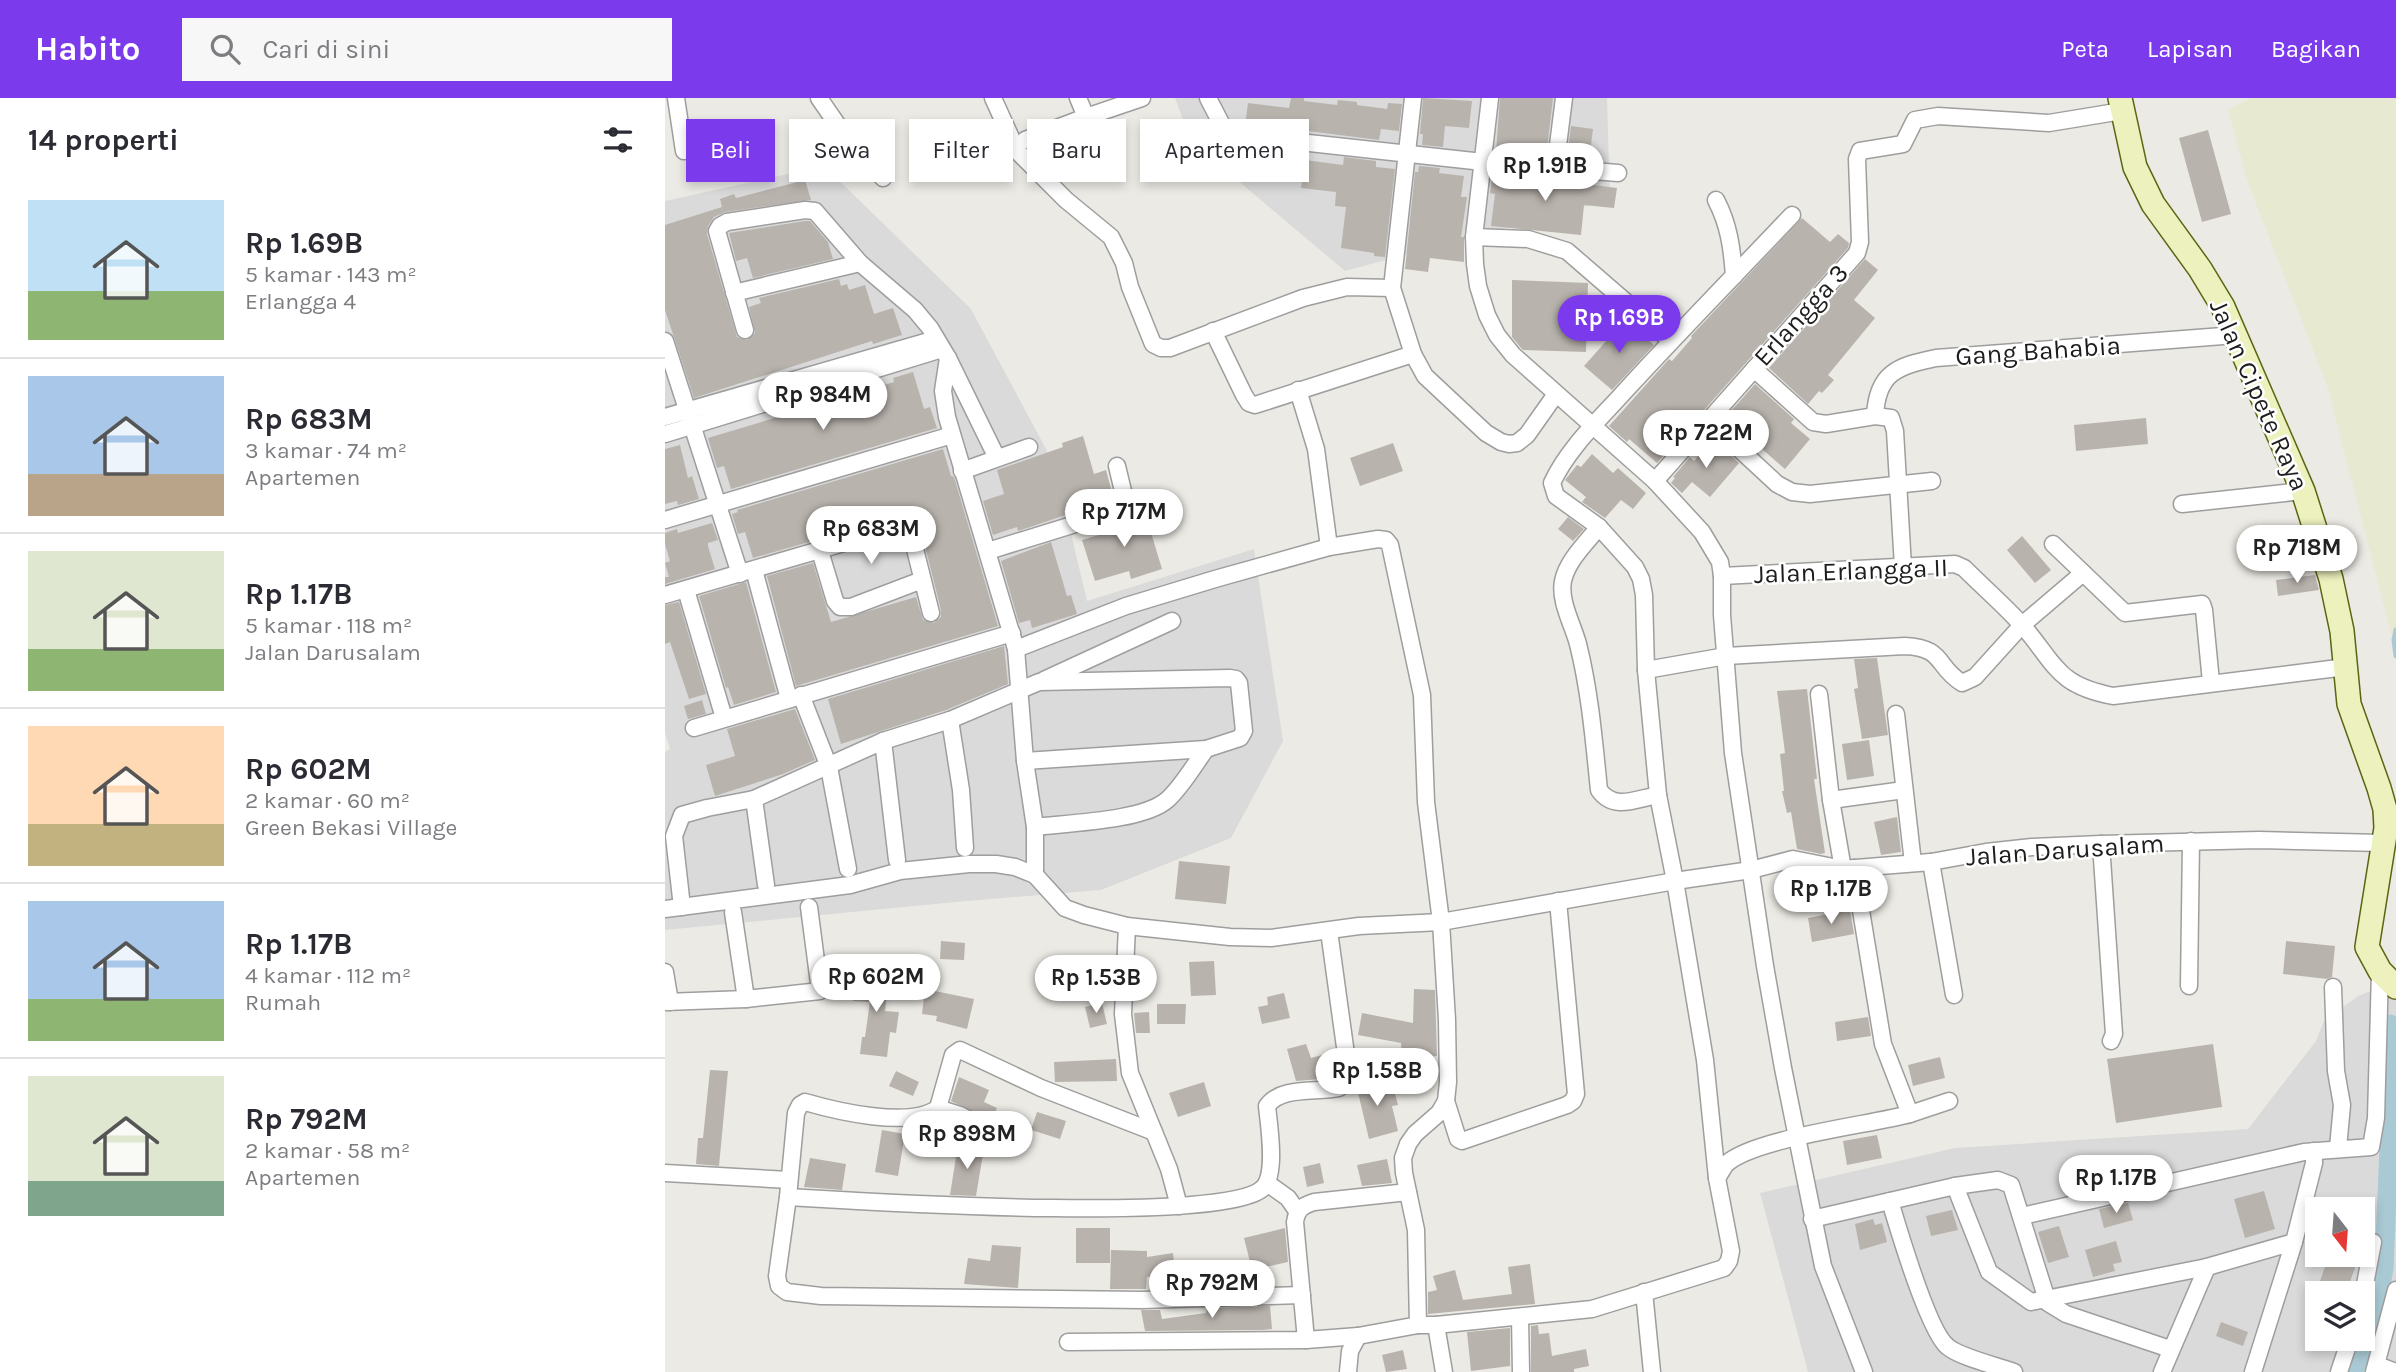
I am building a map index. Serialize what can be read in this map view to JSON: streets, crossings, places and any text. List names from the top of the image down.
{
  "streets": {
    "main road": ["Jalan Cipete Raya"],
    "street": [
      "Erlangga 3",
      "Gang Bahabia",
      "Jalan Erlangga II",
      "Jalan Darusalam"
    ]
  },
  "crossings": [
    ["Gang Bahabia", "Jalan Cipete Raya"],
    ["Jalan Cipete Raya", "Jalan Erlangga II"],
    ["Jalan Cipete Raya", "Jalan Darusalam"]
  ],
  "north": "bottom",
  "page": {
    "header": "Habito",
    "search": "Cari di sini",
    "nav": ["Peta", "Lapisan", "Bagikan"],
    "heading": "14 properti",
    "chip": [
      "Beli",
      "Sewa",
      "Filter",
      "Baru",
      "Apartemen"
    ],
    "price": [
      "Rp 1.91B",
      "Rp 1.69B",
      "Rp 984M",
      "Rp 722M",
      "Rp 717M",
      "Rp 683M",
      "Rp 718M",
      "Rp 1.17B",
      "Rp 602M",
      "Rp 1.53B",
      "Rp 1.58B",
      "Rp 898M",
      "Rp 1.17B",
      "Rp 792M"
    ],
    "list": [
      {
        "name": "Rp 1.69B",
        "note": "5 kamar · 143 m² · Erlangga 4"
      },
      {
        "name": "Rp 683M",
        "note": "3 kamar · 74 m² · Apartemen"
      },
      {
        "name": "Rp 1.17B",
        "note": "5 kamar · 118 m² · Jalan Darusalam"
      },
      {
        "name": "Rp 602M",
        "note": "2 kamar · 60 m² · Green Bekasi Village"
      },
      {
        "name": "Rp 1.17B",
        "note": "4 kamar · 112 m² · Rumah"
      },
      {
        "name": "Rp 792M",
        "note": "2 kamar · 58 m² · Apartemen"
      }
    ]
  }
}
